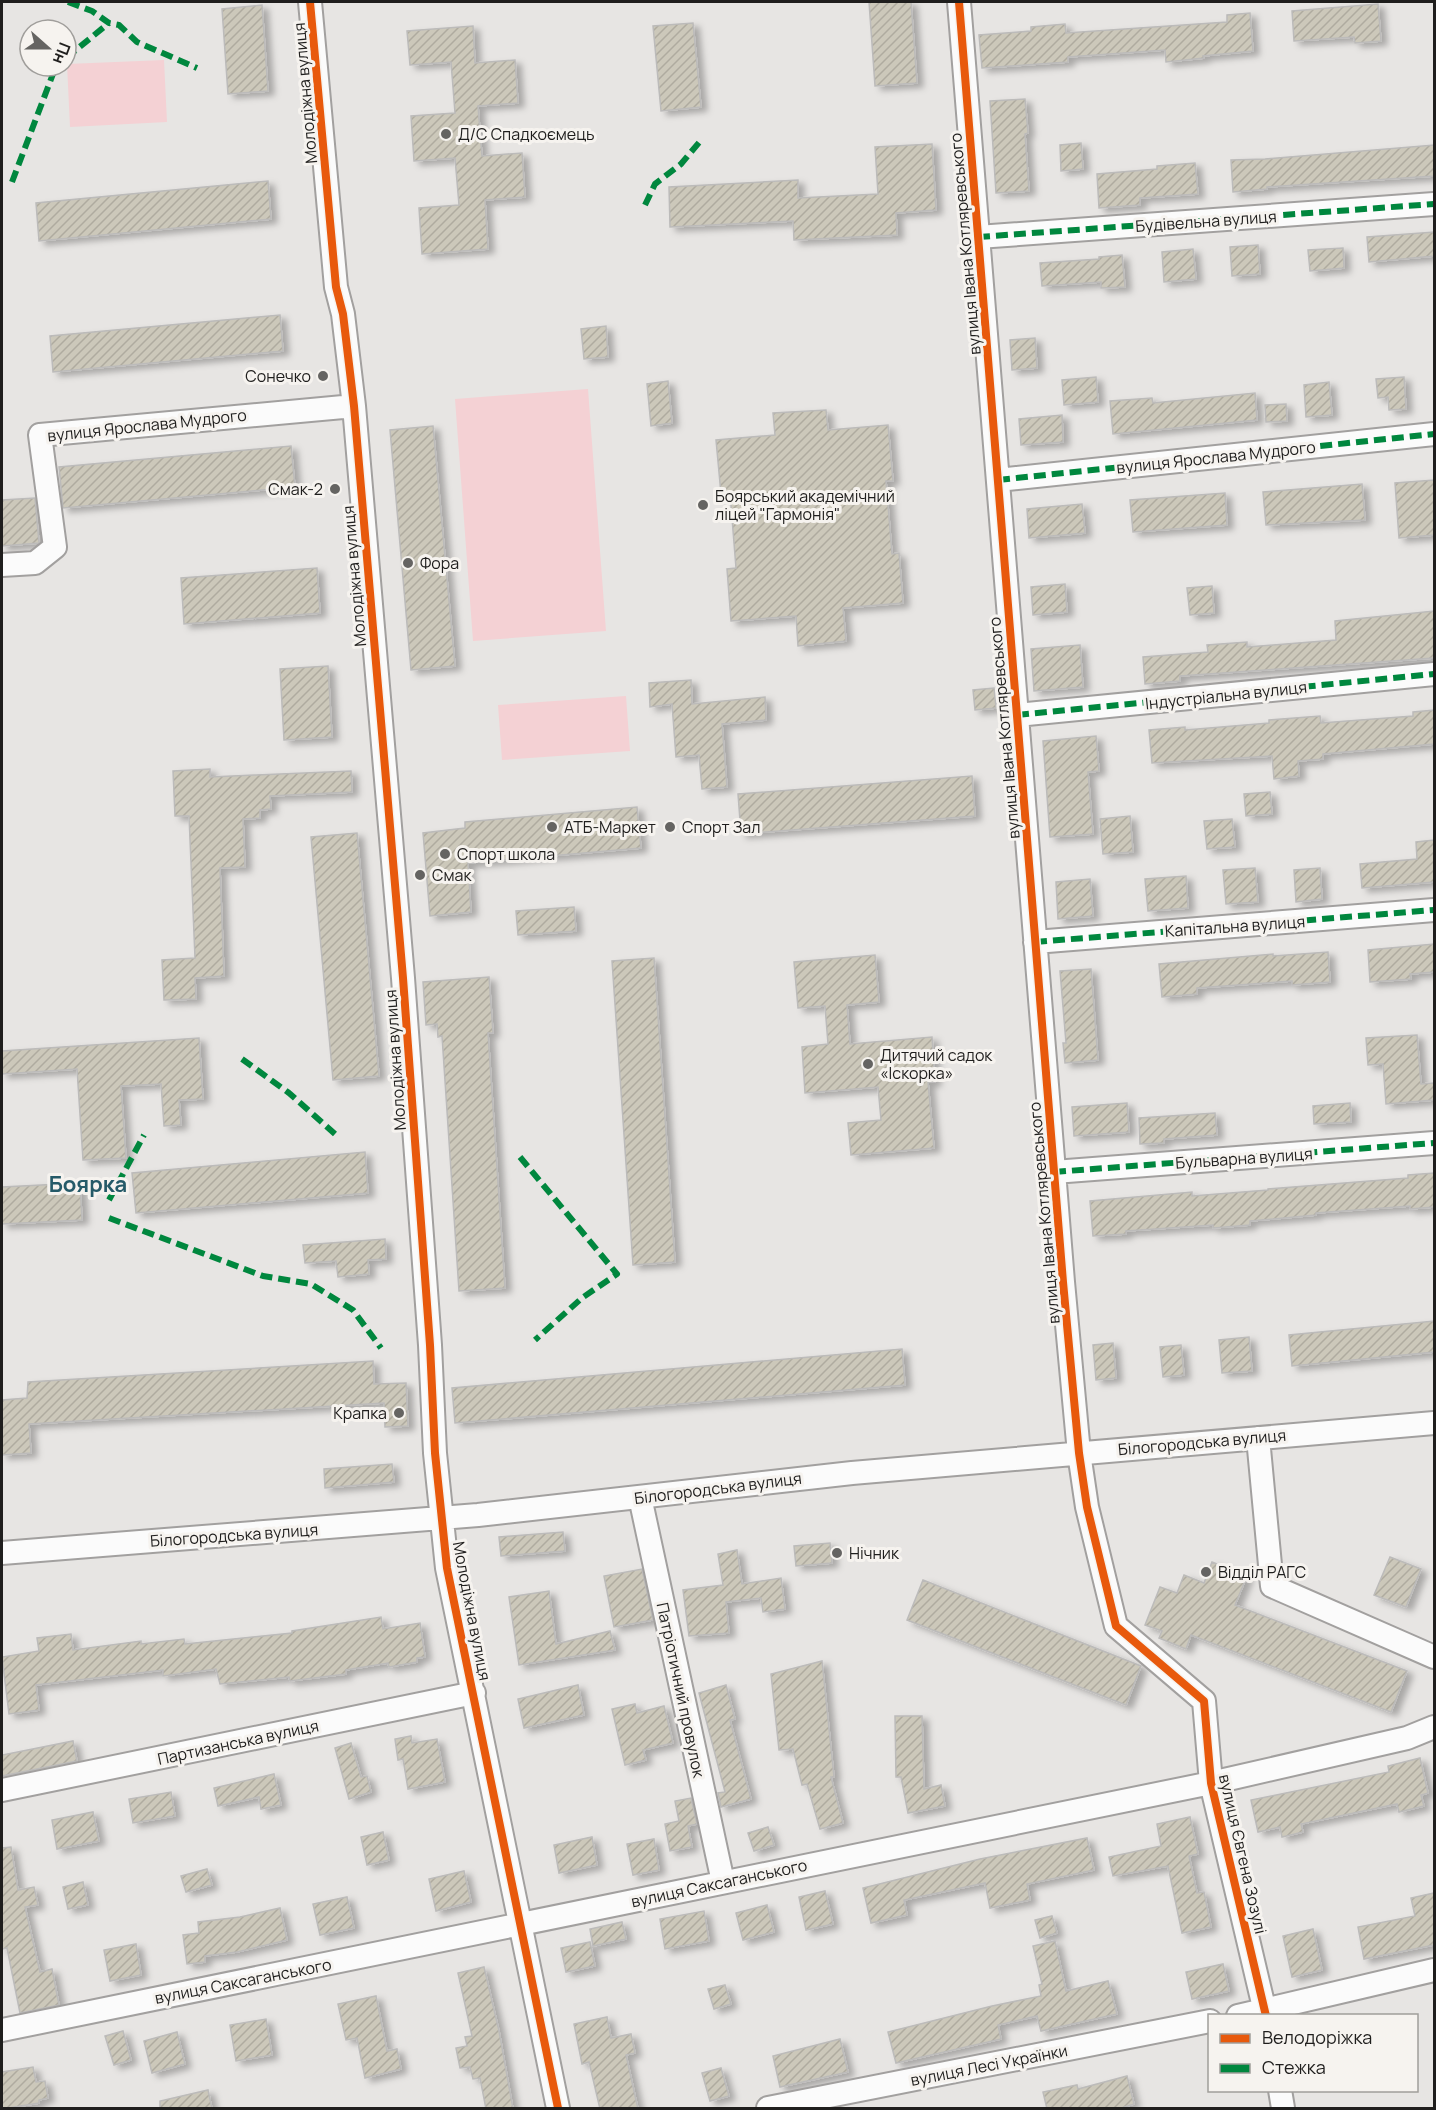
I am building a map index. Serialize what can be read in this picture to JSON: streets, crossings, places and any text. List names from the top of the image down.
{
  "streets": {
    "street": [
      "Молодіжна вулиця",
      "Будівельна вулиця",
      "вулиця Івана Котляревського",
      "вулиця Ярослава Мудрого",
      "Індустріальна вулиця",
      "Капітальна вулиця",
      "Бульварна вулиця",
      "Білогородська вулиця",
      "Патріотичний провулок",
      "Партизанська вулиця",
      "вулиця Євгена Зозулі",
      "вулиця Саксаганського",
      "вулиця Лесі Українки"
    ]
  },
  "crossings": [
    ["Молодіжна вулиця", "вулиця Ярослава Мудрого"],
    ["Молодіжна вулиця", "Білогородська вулиця"],
    ["Молодіжна вулиця", "Партизанська вулиця"],
    ["Молодіжна вулиця", "вулиця Саксаганського"],
    ["Будівельна вулиця", "вулиця Івана Котляревського"],
    ["вулиця Івана Котляревського", "вулиця Ярослава Мудрого"],
    ["вулиця Івана Котляревського", "Індустріальна вулиця"],
    ["вулиця Івана Котляревського", "Капітальна вулиця"],
    ["вулиця Івана Котляревського", "Бульварна вулиця"],
    ["вулиця Івана Котляревського", "Білогородська вулиця"],
    ["вулиця Івана Котляревського", "вулиця Євгена Зозулі"],
    ["Білогородська вулиця", "Патріотичний провулок"],
    ["Білогородська вулиця", "вулиця Євгена Зозулі"],
    ["Патріотичний провулок", "вулиця Саксаганського"],
    ["вулиця Євгена Зозулі", "вулиця Саксаганського"]
  ],
  "districts": ["Боярка"],
  "places": [
    "Д/С Спадкоємець",
    "Сонечко",
    "Смак-2",
    "Боярський академічний ліцей \"Гармонія\"",
    "Фора",
    "АТБ-Маркет",
    "Спорт Зал",
    "Спорт школа",
    "Смак",
    "Дитячий садок «Іскорка»",
    "Крапка",
    "Нічник",
    "Відділ РАГС"
  ],
  "legend": ["Велодоріжка", "Стежка"],
  "north": "right"
}
